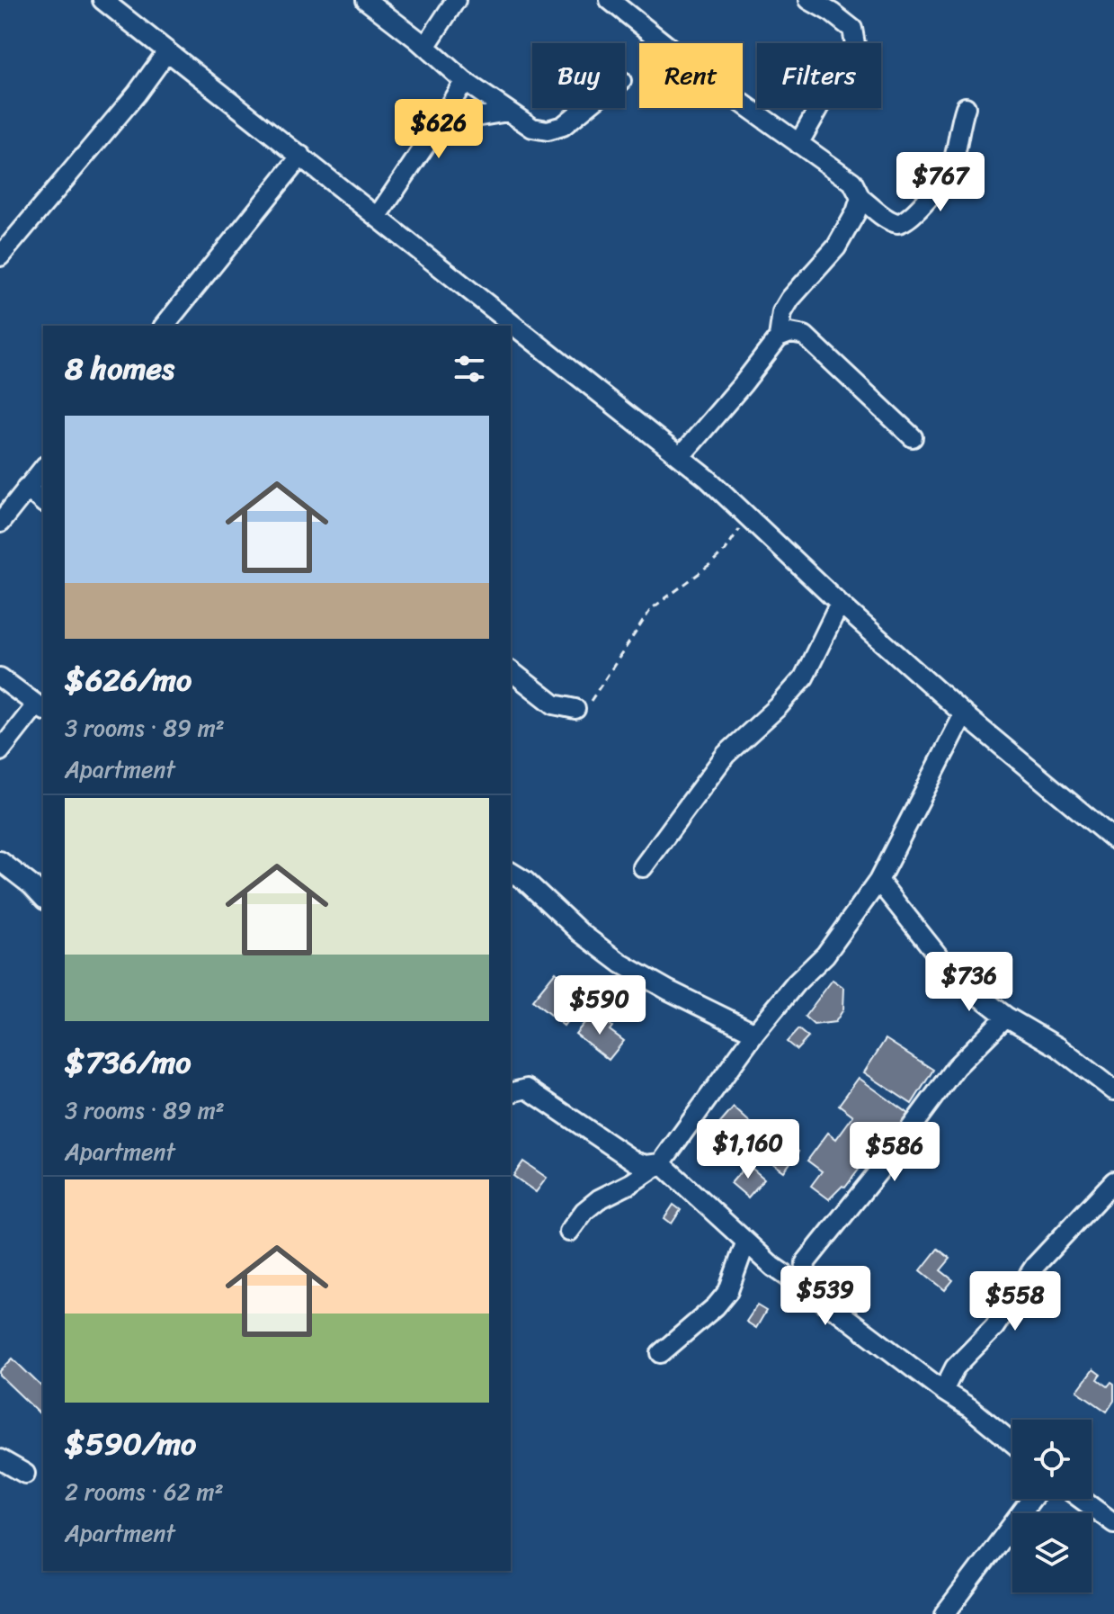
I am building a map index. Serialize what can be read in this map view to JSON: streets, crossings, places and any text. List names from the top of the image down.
{
  "page": {
    "chip": ["Buy", "Rent", "Filters"],
    "price": [
      "$626",
      "$767",
      "$736",
      "$590",
      "$1,160",
      "$586",
      "$539",
      "$558"
    ],
    "heading": "8 homes",
    "list": [
      {
        "name": "$626/mo",
        "note": "3 rooms · 89 m² · Apartment"
      },
      {
        "name": "$736/mo",
        "note": "3 rooms · 89 m² · Apartment"
      },
      {
        "name": "$590/mo",
        "note": "2 rooms · 62 m² · Apartment"
      }
    ]
  }
}
